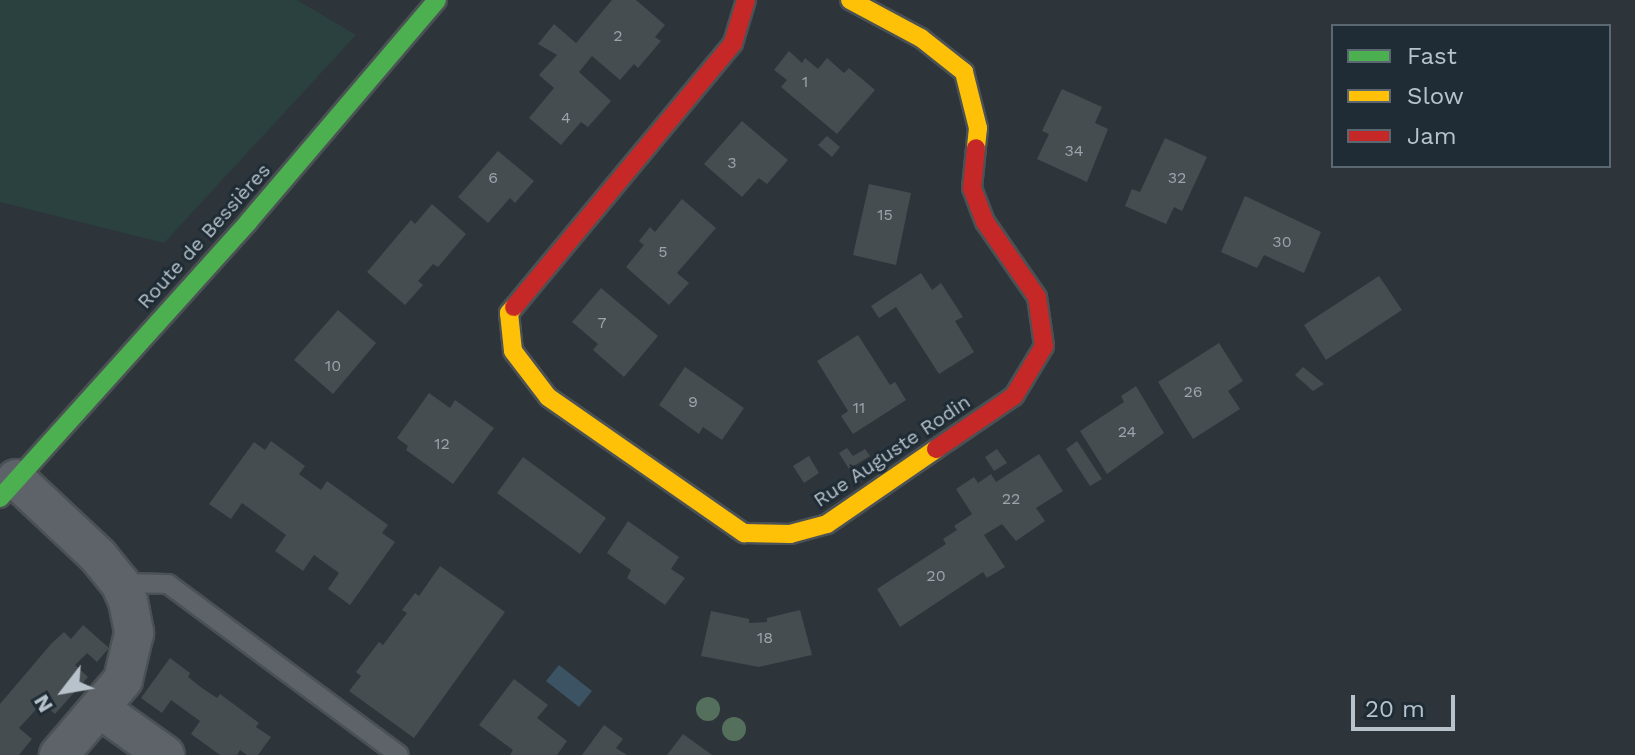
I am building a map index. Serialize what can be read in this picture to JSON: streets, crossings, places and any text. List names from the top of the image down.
{
  "streets": {
    "street": ["Route de Bessières", "Rue Auguste Rodin"]
  },
  "house_numbers": [
    "2",
    "1",
    "4",
    "34",
    "3",
    "6",
    "32",
    "15",
    "30",
    "5",
    "7",
    "10",
    "26",
    "9",
    "11",
    "24",
    "12",
    "22",
    "20",
    "18"
  ],
  "legend": ["Fast", "Slow", "Jam"],
  "scale_bar": "20 m",
  "north": "bottom left"
}
